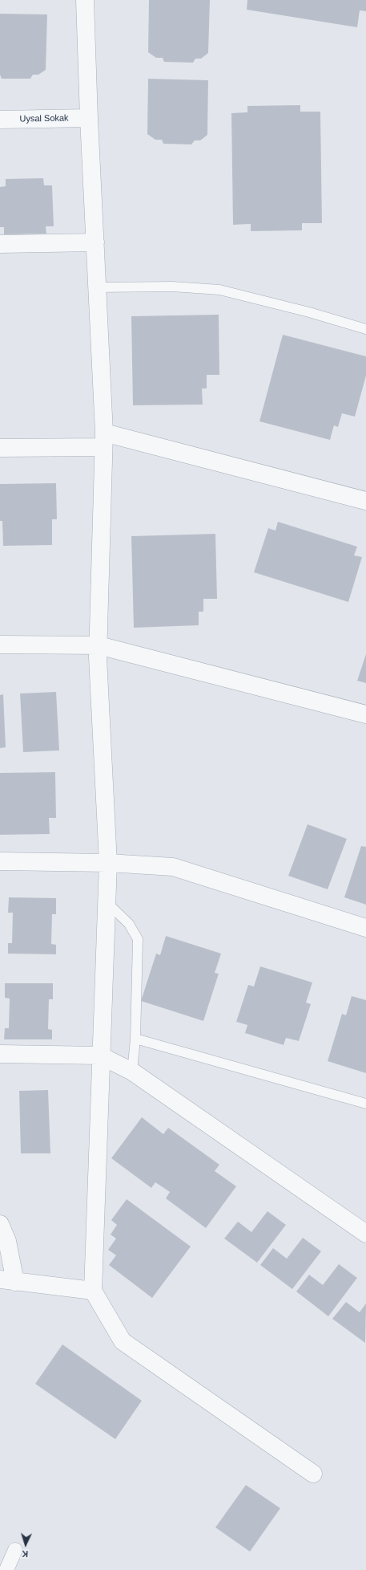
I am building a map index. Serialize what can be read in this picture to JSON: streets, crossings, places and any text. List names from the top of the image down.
{
  "streets": {
    "street": ["Uysal Sokak"]
  },
  "north": "bottom"
}
